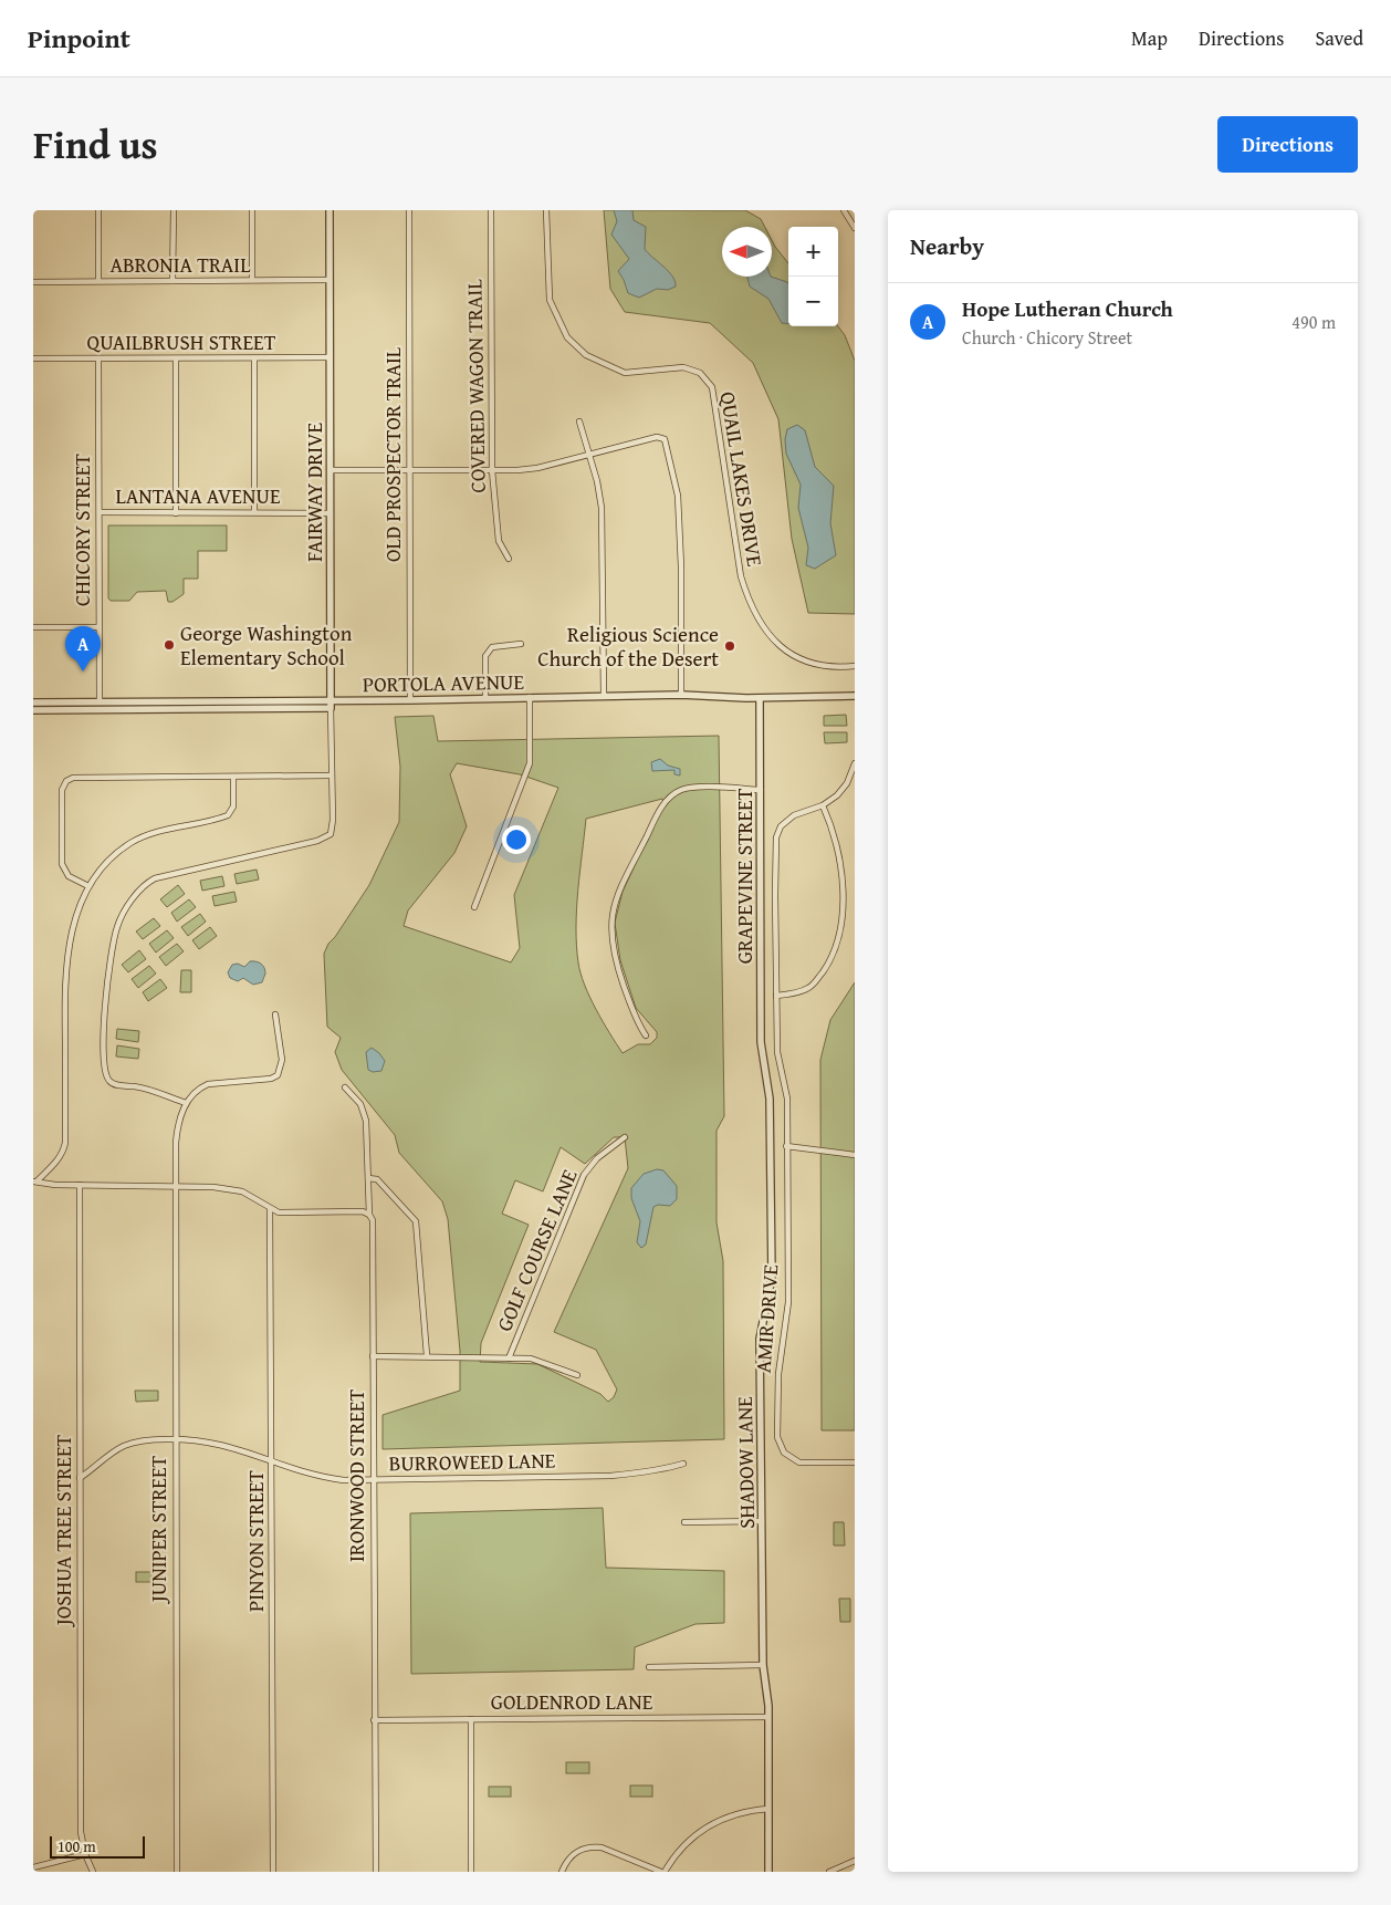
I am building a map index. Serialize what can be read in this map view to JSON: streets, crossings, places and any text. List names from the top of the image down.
{
  "streets": {
    "street": [
      "ABRONIA TRAIL",
      "QUAILBRUSH STREET",
      "COVERED WAGON TRAIL",
      "OLD PROSPECTOR TRAIL",
      "QUAIL LAKES DRIVE",
      "FAIRWAY DRIVE",
      "LANTANA AVENUE",
      "CHICORY STREET",
      "PORTOLA AVENUE",
      "GRAPEVINE STREET",
      "GOLF COURSE LANE",
      "AMIR DRIVE",
      "BURROWEED LANE",
      "SHADOW LANE",
      "IRONWOOD STREET",
      "JUNIPER STREET",
      "JOSHUA TREE STREET",
      "PINYON STREET",
      "GOLDENROD LANE"
    ]
  },
  "crossings": [
    ["ABRONIA TRAIL", "FAIRWAY DRIVE"],
    ["QUAILBRUSH STREET", "FAIRWAY DRIVE"],
    ["QUAILBRUSH STREET", "CHICORY STREET"],
    ["OLD PROSPECTOR TRAIL", "PORTOLA AVENUE"],
    ["FAIRWAY DRIVE", "LANTANA AVENUE"],
    ["FAIRWAY DRIVE", "PORTOLA AVENUE"],
    ["FAIRWAY DRIVE", "JUNIPER STREET"],
    ["LANTANA AVENUE", "CHICORY STREET"],
    ["CHICORY STREET", "PORTOLA AVENUE"],
    ["PORTOLA AVENUE", "GRAPEVINE STREET"],
    ["GRAPEVINE STREET", "SHADOW LANE"],
    ["BURROWEED LANE", "IRONWOOD STREET"],
    ["BURROWEED LANE", "JUNIPER STREET"],
    ["BURROWEED LANE", "JOSHUA TREE STREET"],
    ["BURROWEED LANE", "PINYON STREET"],
    ["SHADOW LANE", "GOLDENROD LANE"],
    ["IRONWOOD STREET", "GOLDENROD LANE"]
  ],
  "places": ["George Washington Elementary School", "Religious Science Church of the Desert"],
  "scale_bar": "100 m",
  "north": "left",
  "page": {
    "header": "Pinpoint",
    "nav": ["Map", "Directions", "Saved"],
    "title": "Find us",
    "buttons": "Directions",
    "heading": "Nearby",
    "map_buttons": ["+", "−"],
    "list": [
      {
        "mark": "A",
        "name": "Hope Lutheran Church",
        "note": "Church · Chicory Street",
        "value": "490 m"
      }
    ],
    "pins": "A",
    "scale": "100 m"
  }
}
